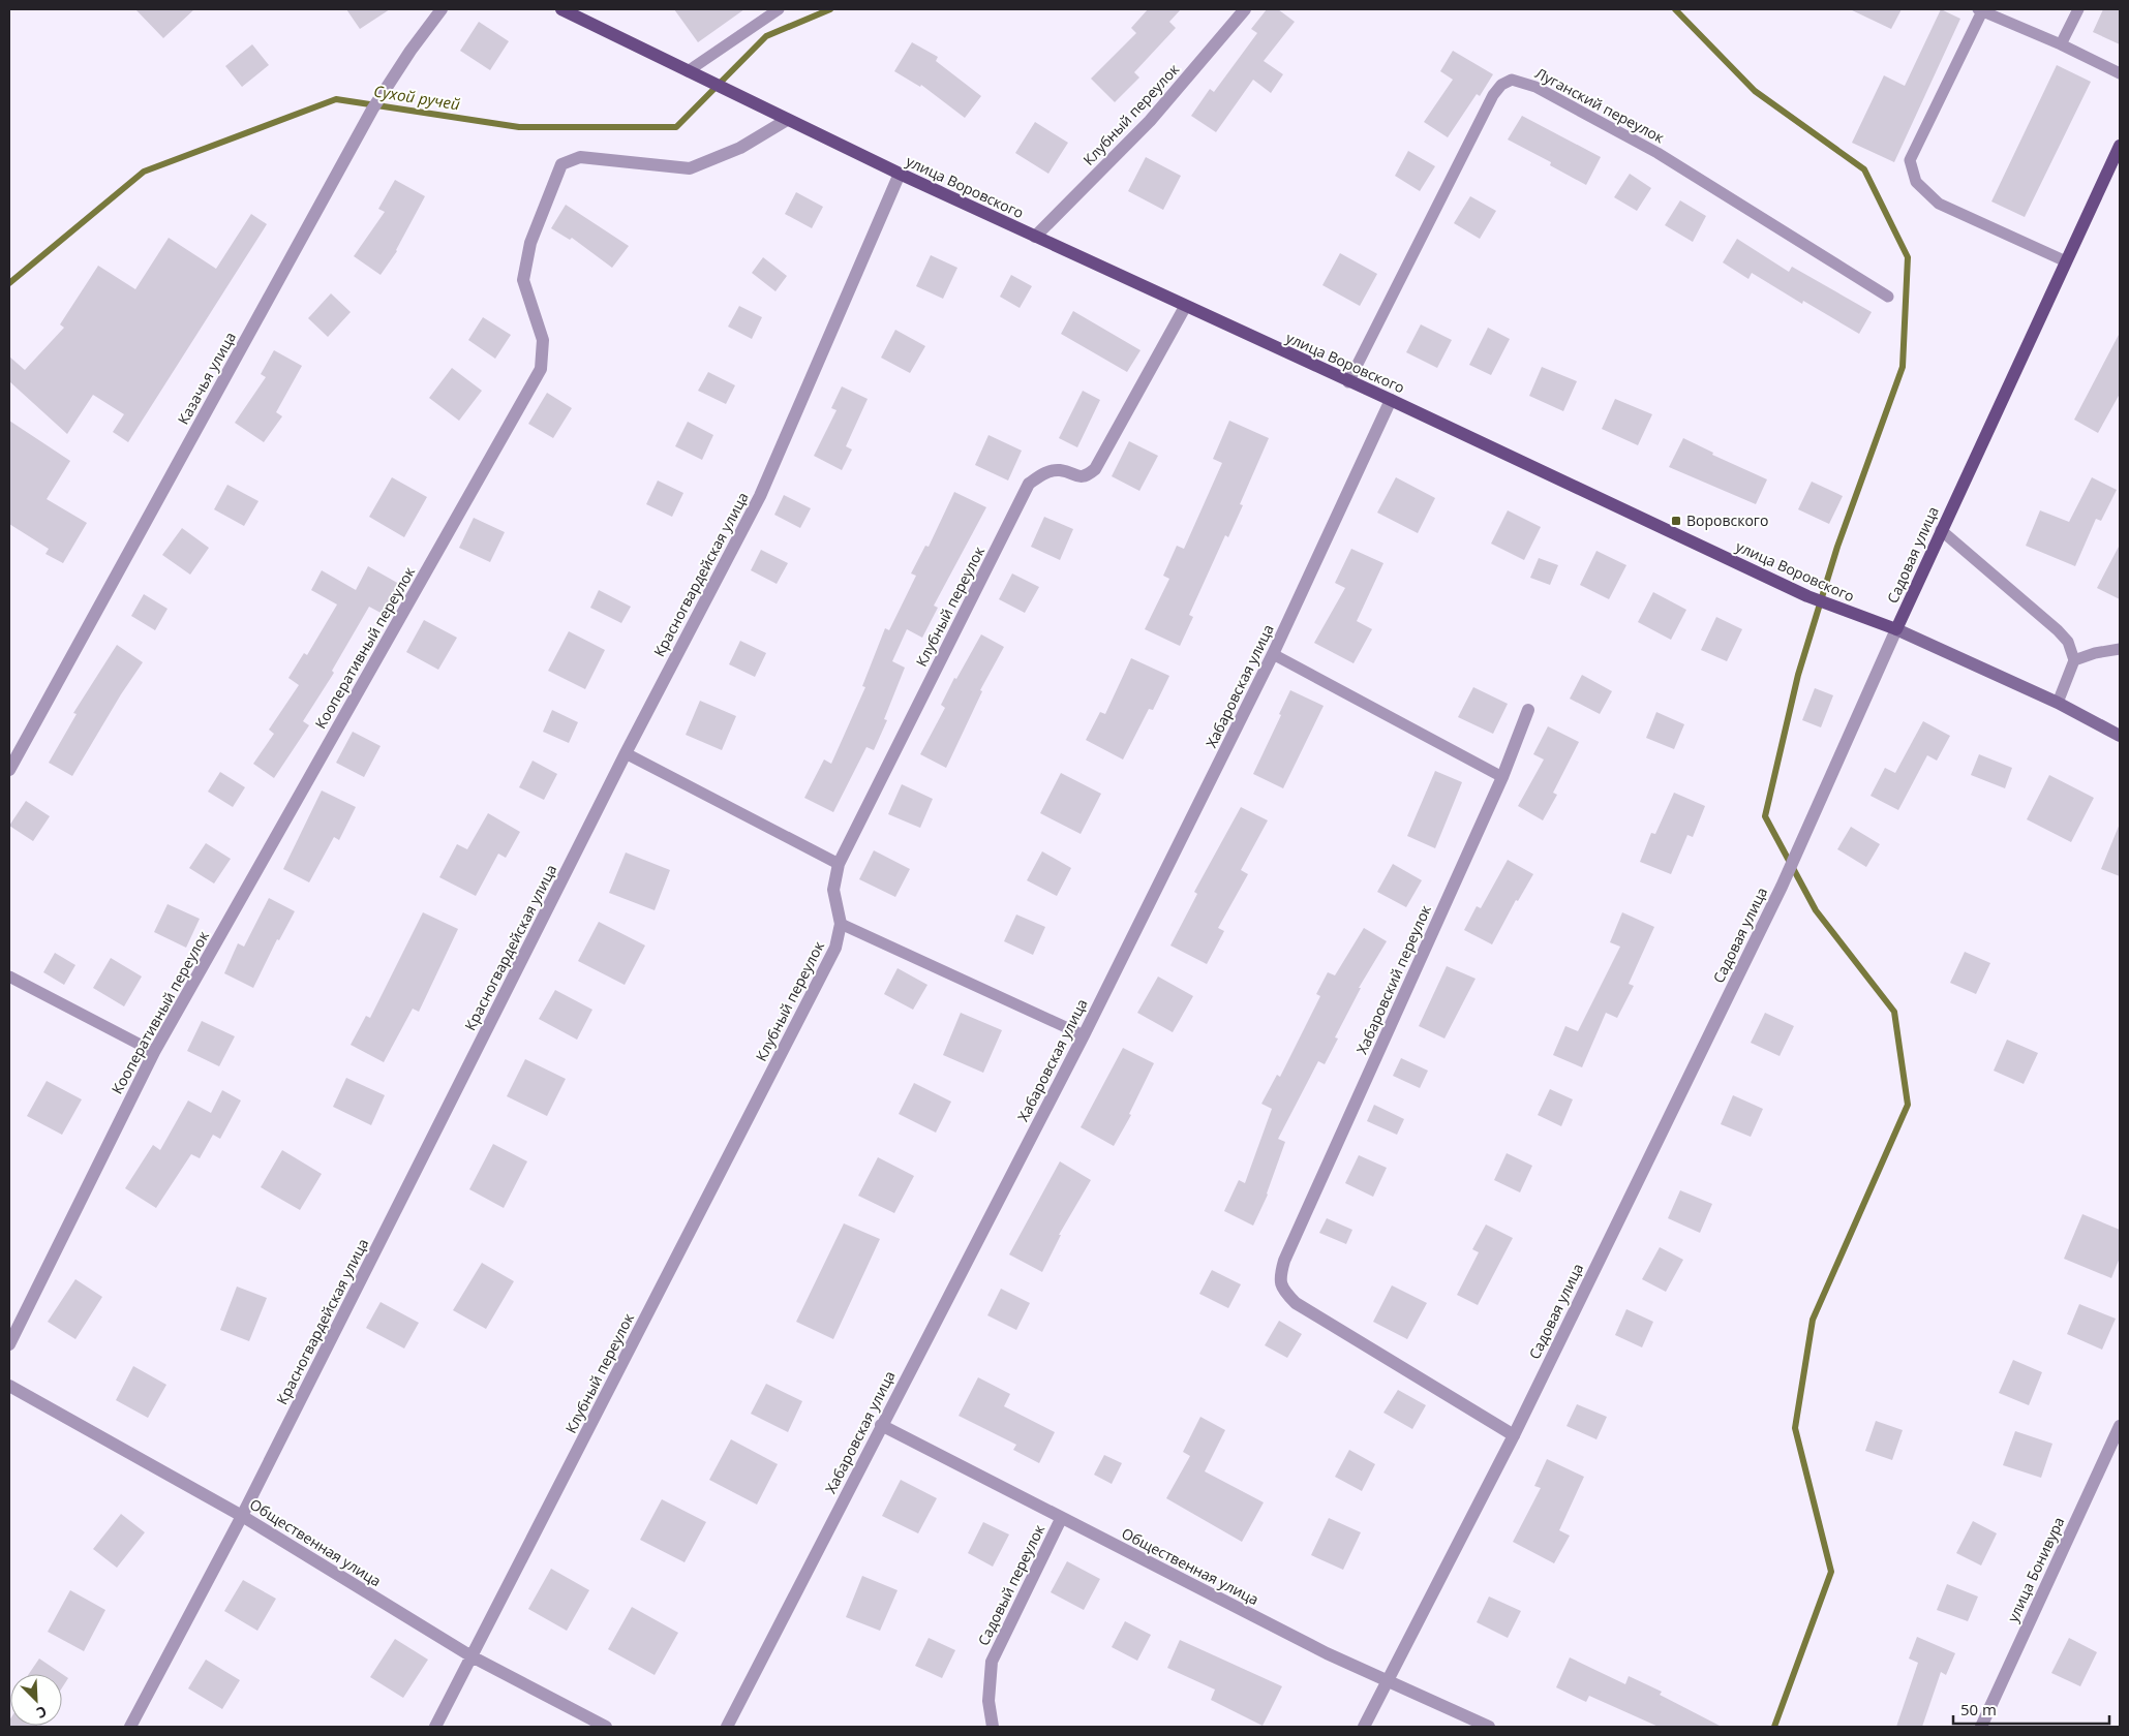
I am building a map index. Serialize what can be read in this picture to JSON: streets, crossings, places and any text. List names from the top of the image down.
{
  "streets": {
    "main road": ["улица Воровского", "Садовая улица"],
    "street": [
      "Клубный переулок",
      "Казачья улица",
      "Красногвардейская улица",
      "Кооперативный переулок",
      "Хабаровская улица",
      "Хабаровский переулок",
      "Общественная улица",
      "улица Бонивура",
      "Садовый переулок"
    ],
    "lane": ["Луганский переулок"]
  },
  "crossings": [
    ["Луганский переулок", "улица Воровского"],
    ["Клубный переулок", "улица Воровского"],
    ["Клубный переулок", "Общественная улица"],
    ["улица Воровского", "Садовая улица"],
    ["улица Воровского", "Красногвардейская улица"],
    ["улица Воровского", "Кооперативный переулок"],
    ["улица Воровского", "Хабаровская улица"],
    ["Садовая улица", "Хабаровский переулок"],
    ["Садовая улица", "Общественная улица"],
    ["Красногвардейская улица", "Общественная улица"],
    ["Хабаровская улица", "Общественная улица"],
    ["Общественная улица", "Садовый переулок"]
  ],
  "water": ["Сухой ручей"],
  "places": {
    "transit": ["Воровского"]
  },
  "scale_bar": "50 m",
  "north": "bottom right"
}
